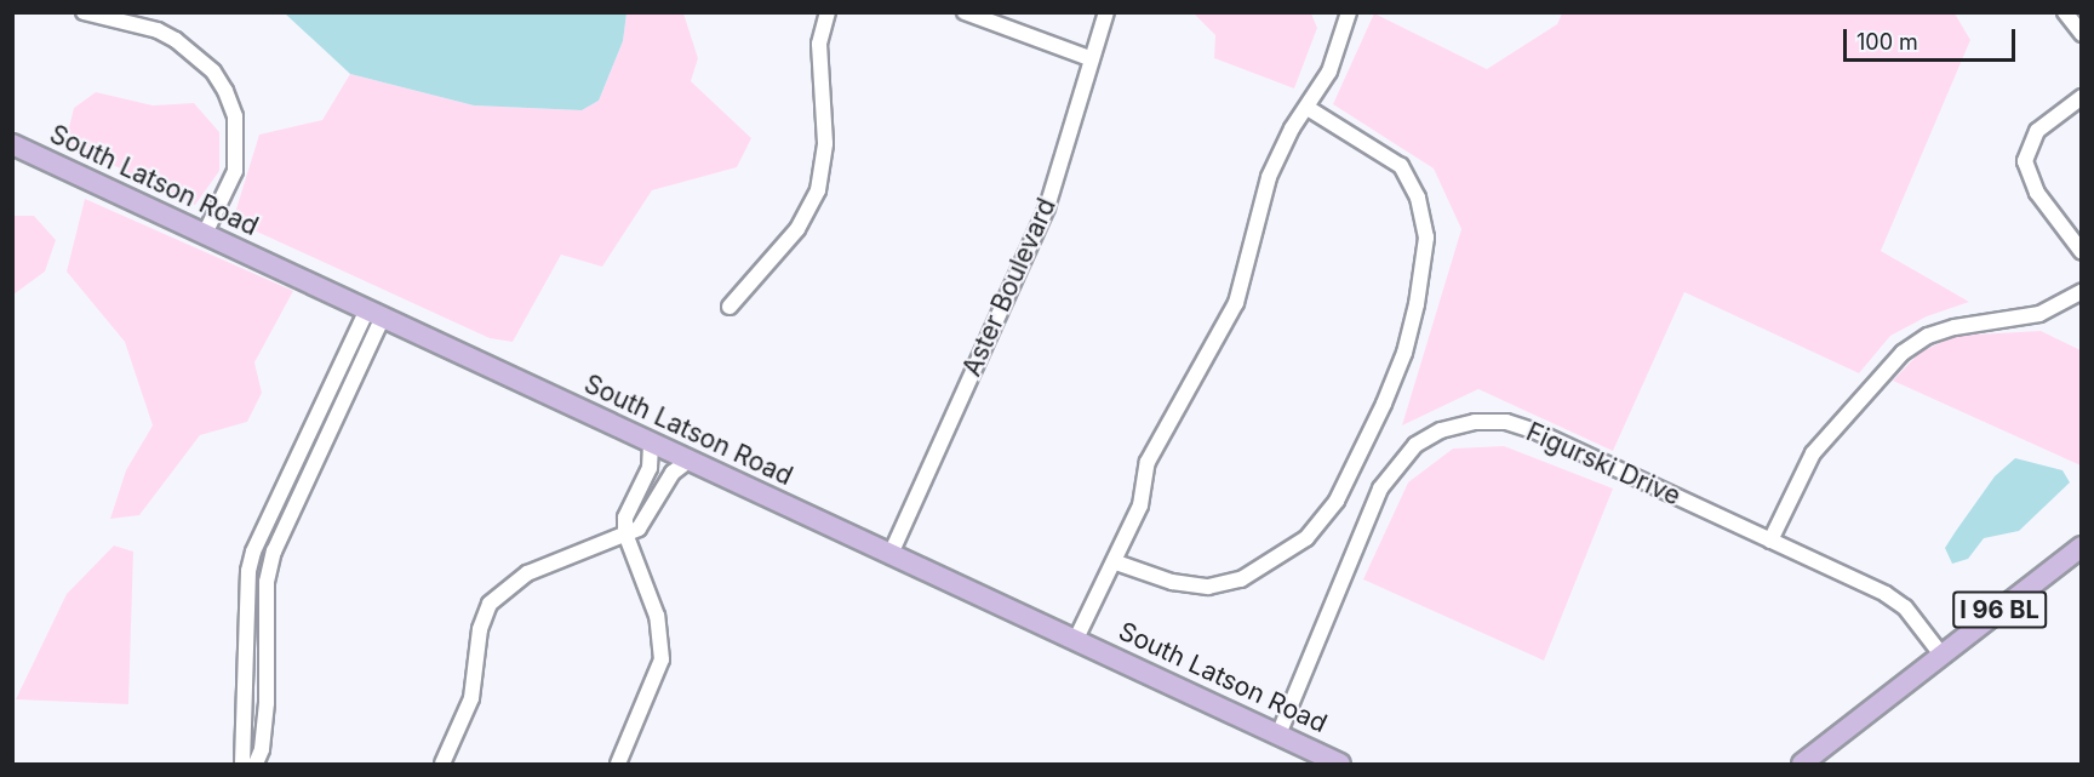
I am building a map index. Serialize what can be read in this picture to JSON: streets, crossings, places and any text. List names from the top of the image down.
{
  "streets": {
    "main road": ["South Latson Road", "I 96 BL"],
    "street": ["Aster Boulevard", "Figurski Drive"]
  },
  "crossings": [
    ["South Latson Road", "Aster Boulevard"],
    ["South Latson Road", "Figurski Drive"],
    ["Figurski Drive", "I 96 BL"]
  ],
  "scale_bar": "100 m"
}
